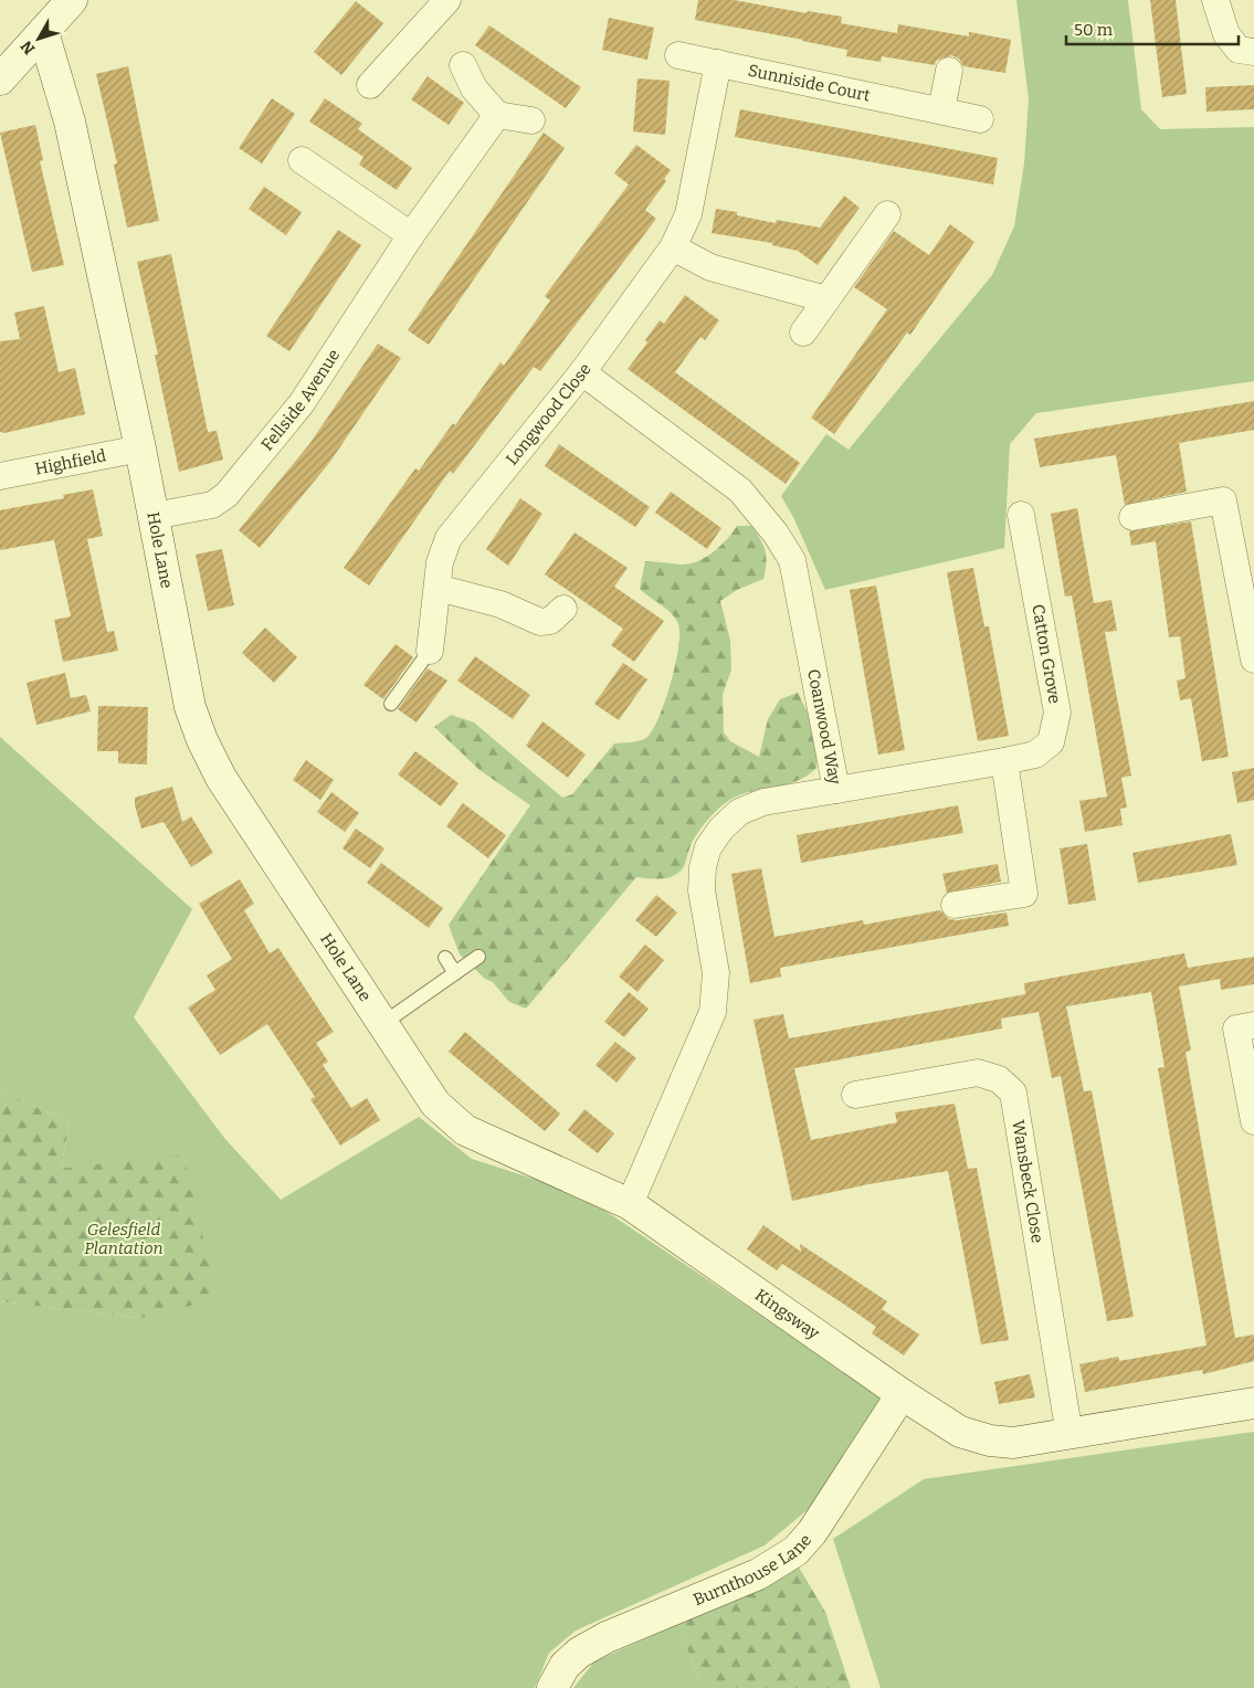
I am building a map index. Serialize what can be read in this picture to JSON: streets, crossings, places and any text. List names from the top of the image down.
{
  "streets": {
    "street": [
      "Sunniside Court",
      "Fellside Avenue",
      "Longwood Close",
      "Highfield",
      "Hole Lane",
      "Catton Grove",
      "Coanwood Way",
      "Wansbeck Close",
      "Kingsway",
      "Burnthouse Lane"
    ]
  },
  "crossings": [
    ["Sunniside Court", "Longwood Close"],
    ["Fellside Avenue", "Hole Lane"],
    ["Longwood Close", "Coanwood Way"],
    ["Highfield", "Hole Lane"],
    ["Hole Lane", "Kingsway"],
    ["Catton Grove", "Coanwood Way"],
    ["Coanwood Way", "Kingsway"],
    ["Wansbeck Close", "Kingsway"],
    ["Kingsway", "Burnthouse Lane"]
  ],
  "parks": ["Gelesfield Plantation"],
  "scale_bar": "50 m",
  "north": "bottom left"
}
